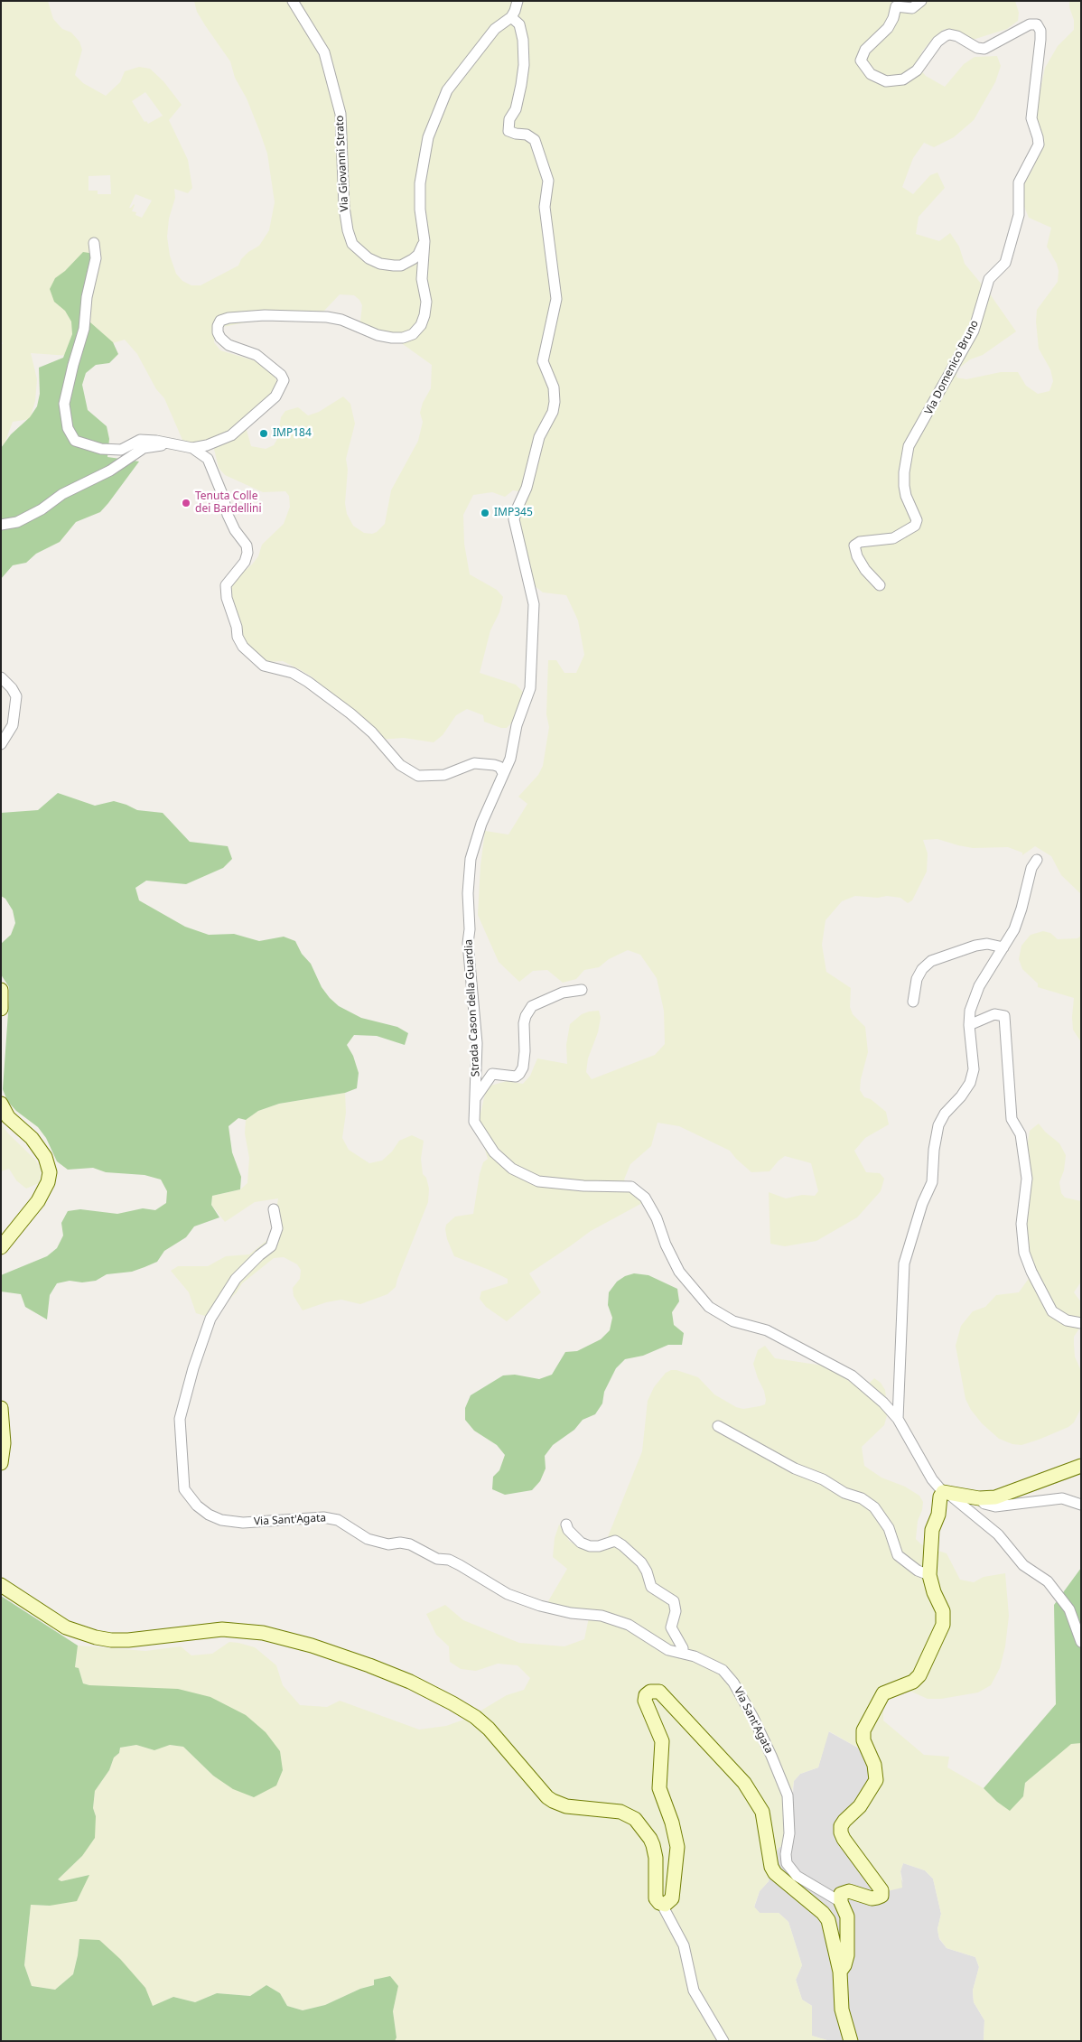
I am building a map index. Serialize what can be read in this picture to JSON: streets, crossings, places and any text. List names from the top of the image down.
{
  "streets": {
    "street": [
      "Via Giovanni Strato",
      "Via Domenico Bruno",
      "Strada Cason della Guardia",
      "Via Sant'Agata"
    ]
  },
  "places": ["IMP184", "Tenuta Colle dei Bardellini", "IMP345"]
}
